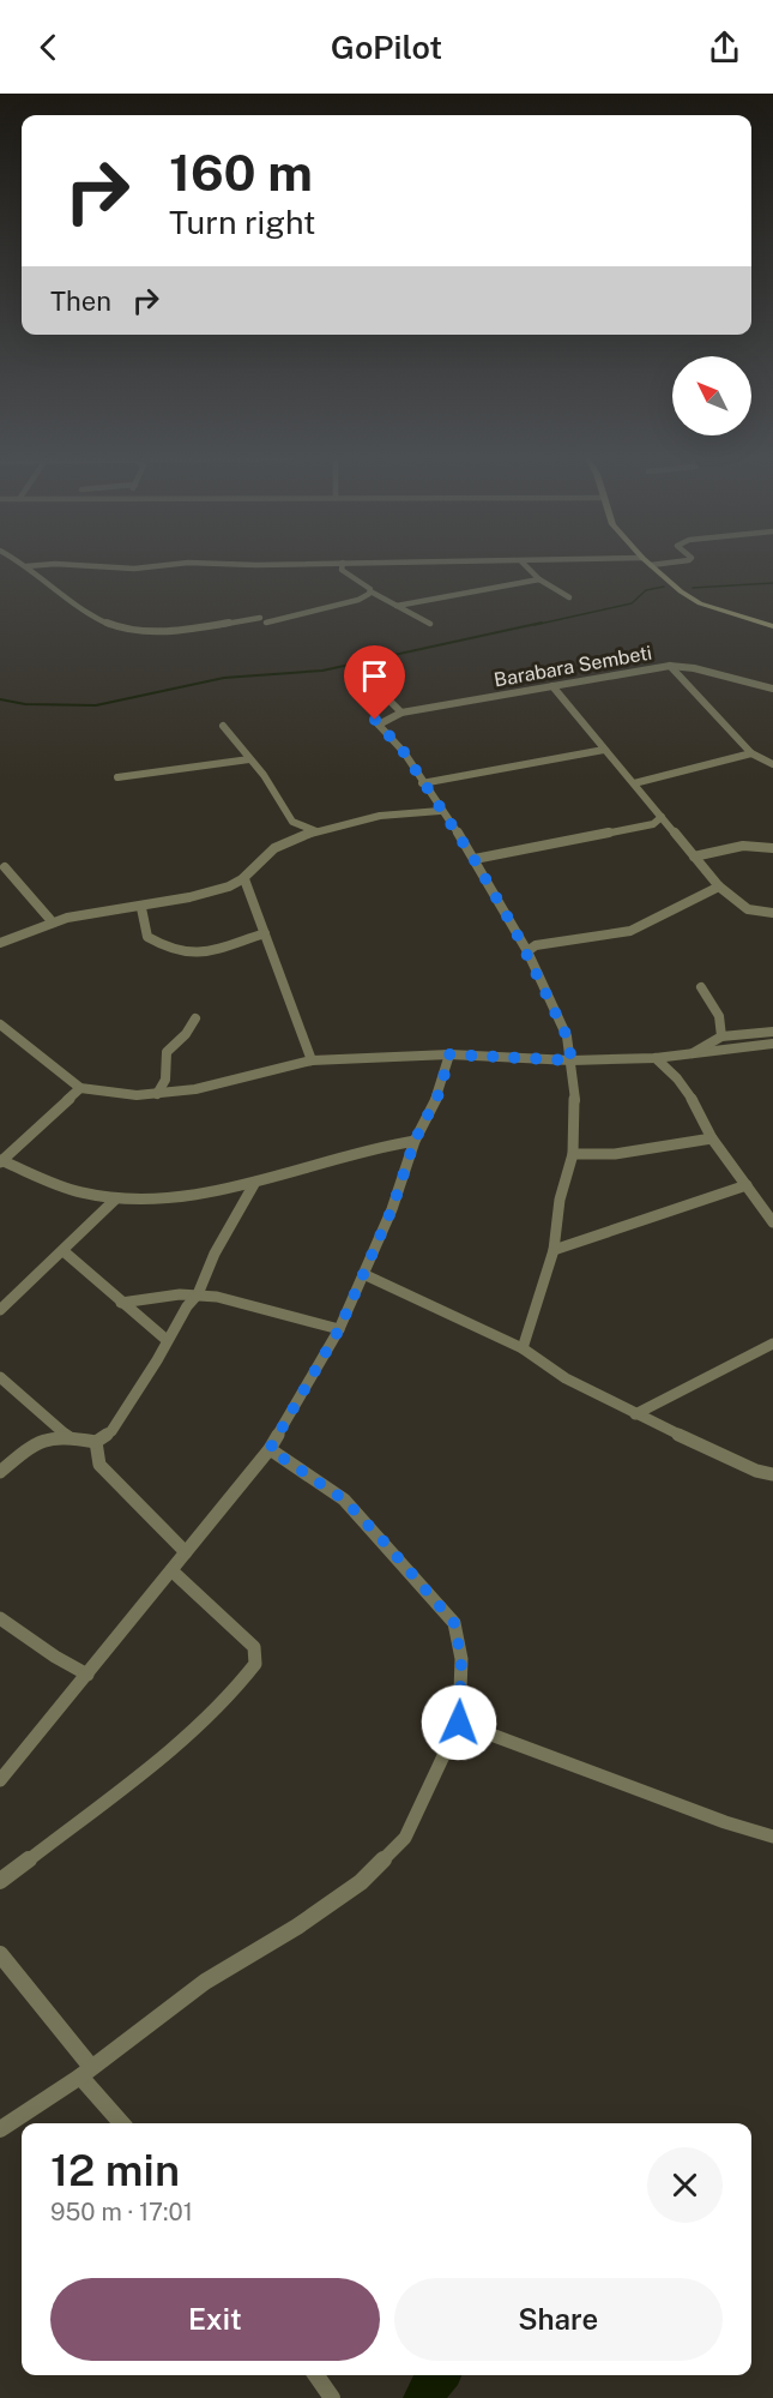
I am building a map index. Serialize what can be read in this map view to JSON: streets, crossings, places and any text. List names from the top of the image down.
{
  "streets": {
    "street": ["Barabara Sembeti"]
  },
  "north": "top left",
  "page": {
    "header": "GoPilot",
    "turn": ["160 m", "Turn right"],
    "then": "Then",
    "heading": ["12 min", "950 m · 17:01"],
    "buttons": ["Exit", "Share"]
  }
}
